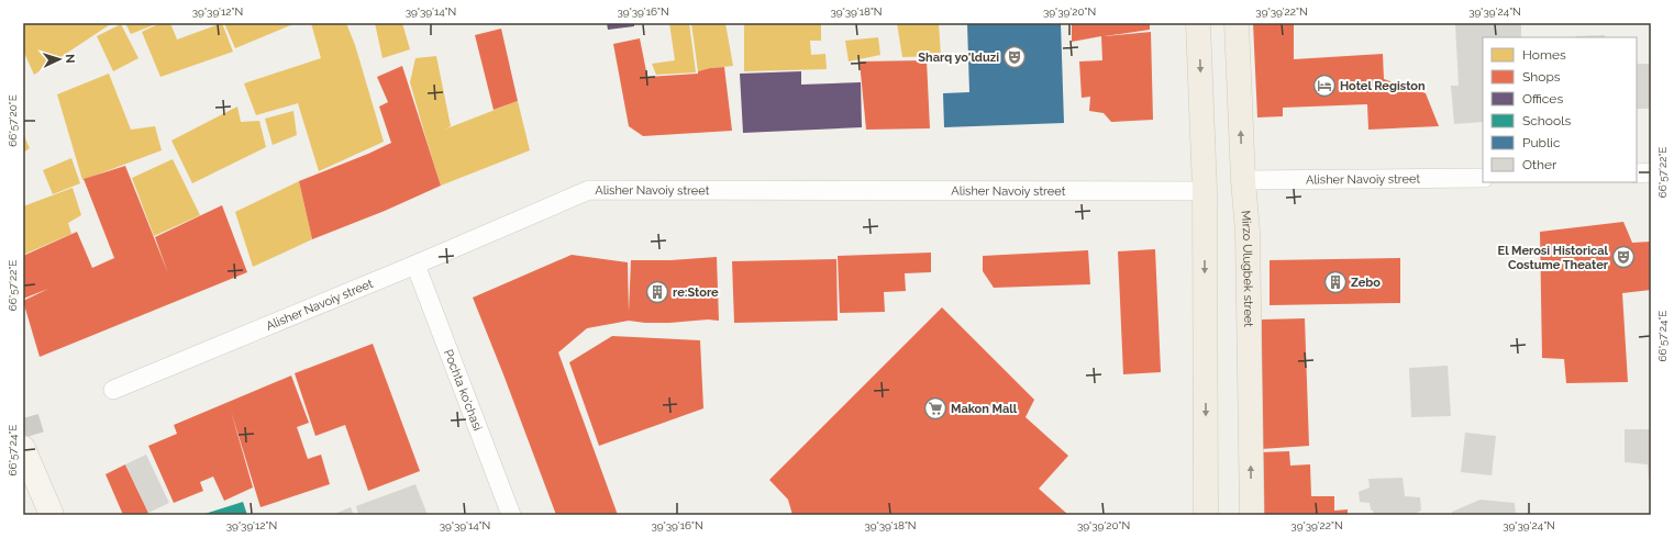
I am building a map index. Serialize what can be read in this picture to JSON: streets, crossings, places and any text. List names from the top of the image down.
{
  "streets": {
    "main road": ["Mirzo Ulugbek street"],
    "street": ["Alisher Navoiy street", "Pochta ko'chasi"]
  },
  "crossings": [
    ["Alisher Navoiy street", "Mirzo Ulugbek street"],
    ["Alisher Navoiy street", "Pochta ko'chasi"]
  ],
  "places": {
    "theatre": ["Sharq yo'lduzi", "El Merosi Historical Costume Theater"],
    "hotel": ["Hotel Registon"],
    "building": ["Zebo", "re:Store"],
    "supermarket": ["Makon Mall"]
  },
  "legend": [
    "Homes",
    "Shops",
    "Offices",
    "Schools",
    "Public",
    "Other"
  ],
  "north": "right",
  "coordinates": [
    "39°39'12\"N",
    "39°39'14\"N",
    "39°39'16\"N",
    "39°39'18\"N",
    "39°39'20\"N",
    "39°39'22\"N",
    "39°39'24\"N",
    "66°57'20\"E",
    "66°57'22\"E",
    "66°57'24\"E"
  ]
}
